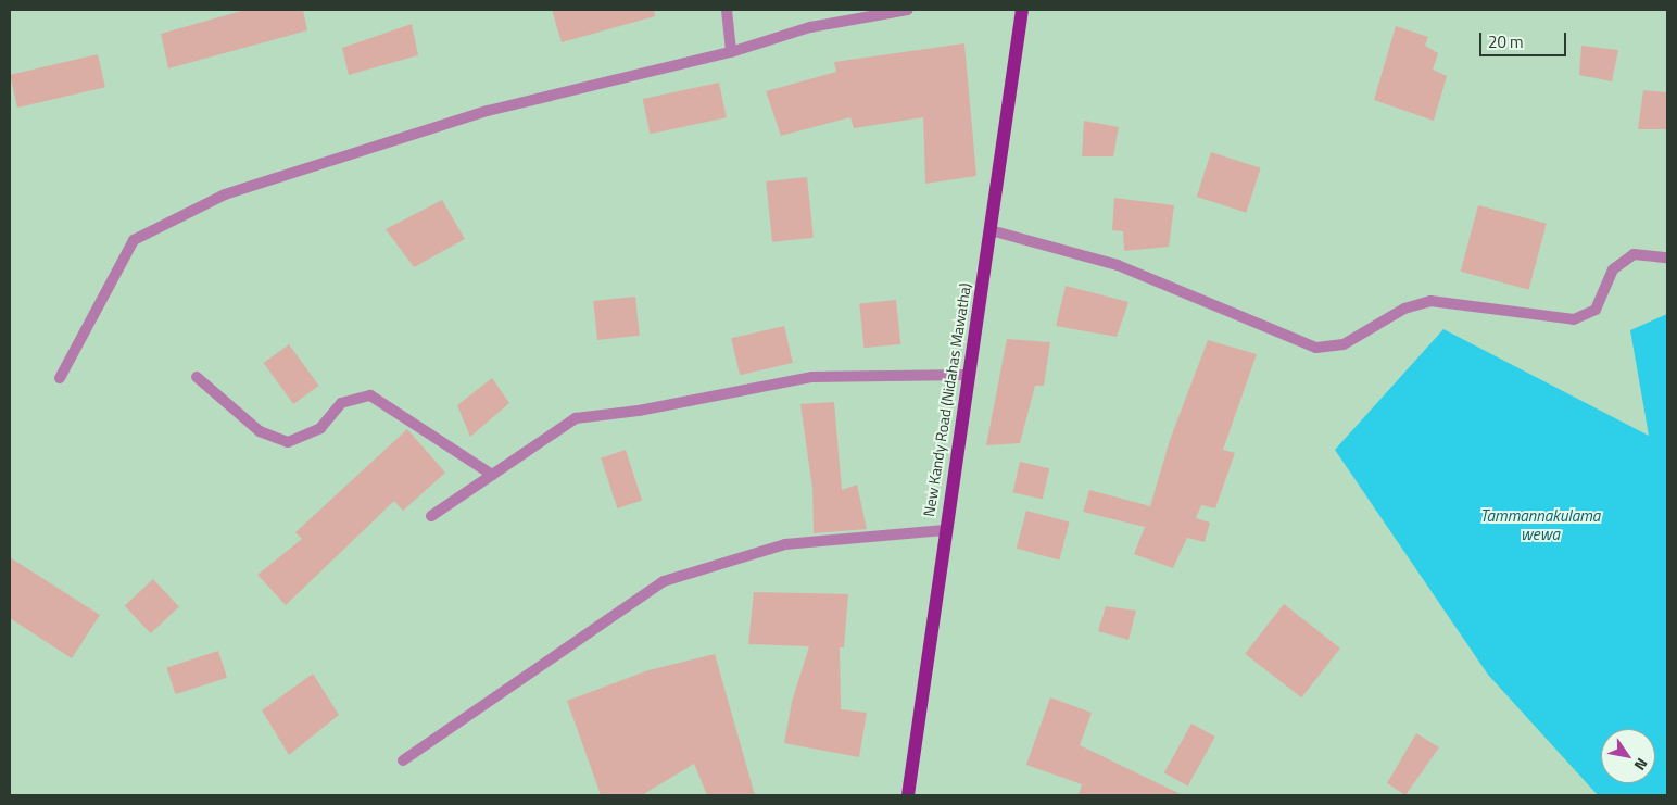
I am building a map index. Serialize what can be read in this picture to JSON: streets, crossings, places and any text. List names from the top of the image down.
{
  "streets": {
    "main road": ["New Kandy Road (Nidahas Mawatha)"]
  },
  "water": ["Tammannakulama wewa"],
  "scale_bar": "20 m",
  "north": "bottom right"
}
